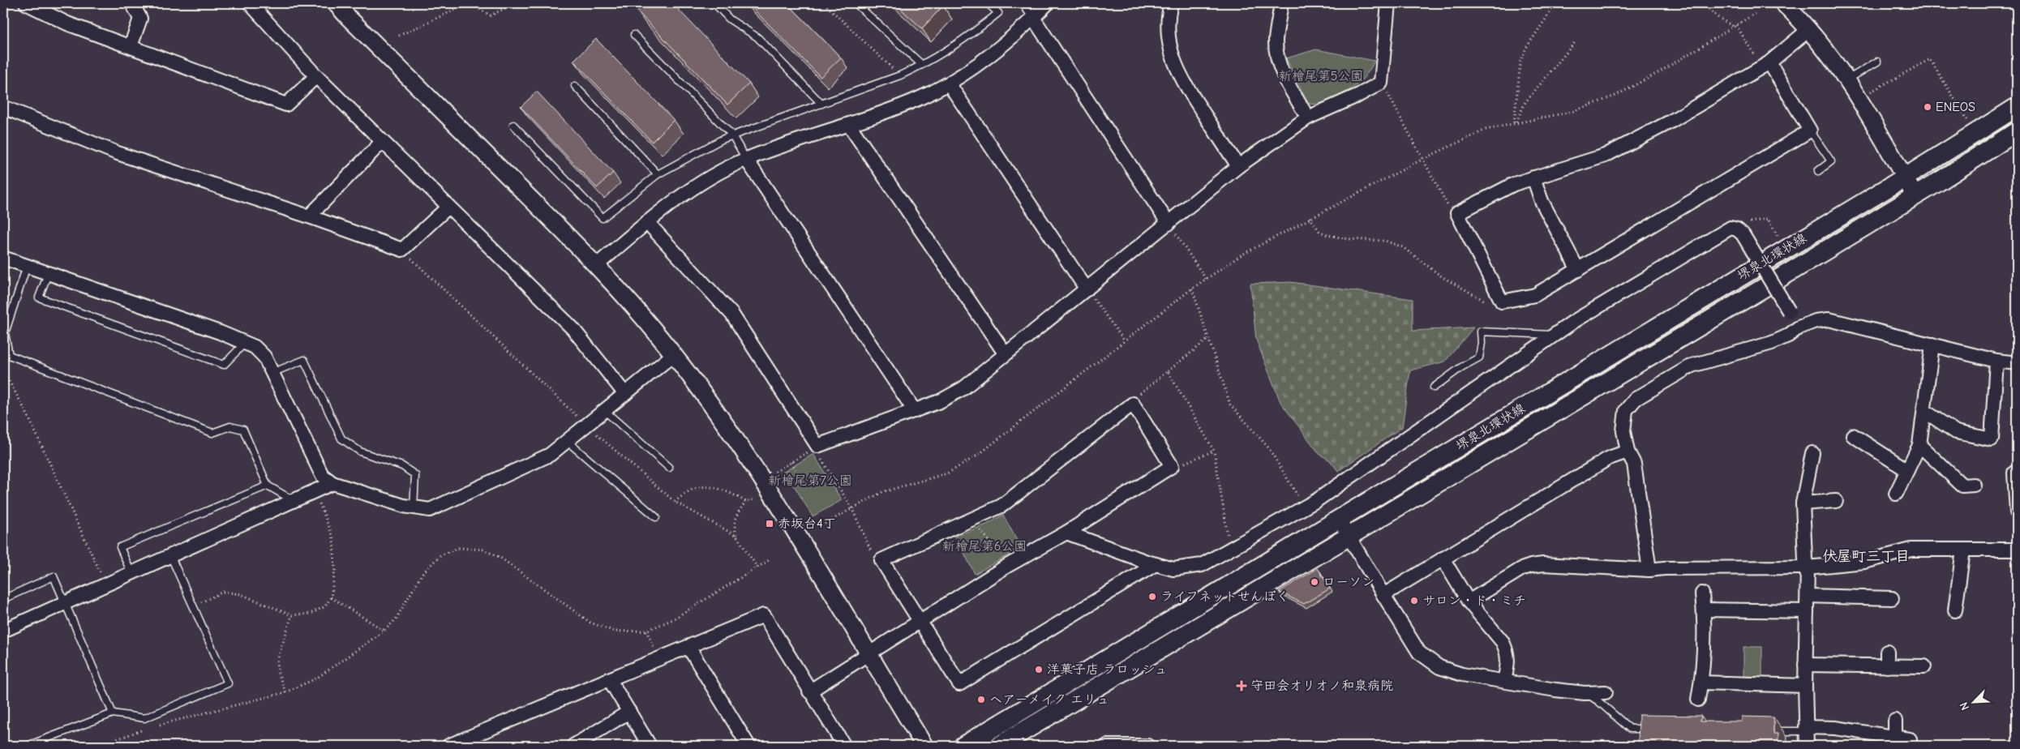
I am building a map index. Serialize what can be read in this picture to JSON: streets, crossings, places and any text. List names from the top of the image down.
{
  "streets": {
    "main road": ["堺泉北環状線"]
  },
  "districts": ["伏屋町三丁目"],
  "parks": ["新檜尾第5公園", "新檜尾第7公園", "新檜尾第6公園"],
  "places": {
    "other": [
      "ENEOS",
      "ローソン",
      "ライフネットせんぼく",
      "サロン・ド・ミチ",
      "洋菓子店 ラロッシュ",
      "ヘアーメイク エリュ"
    ],
    "transit": ["赤坂台4丁"],
    "health": ["守田会オリオノ和泉病院"]
  },
  "north": "bottom left"
}
